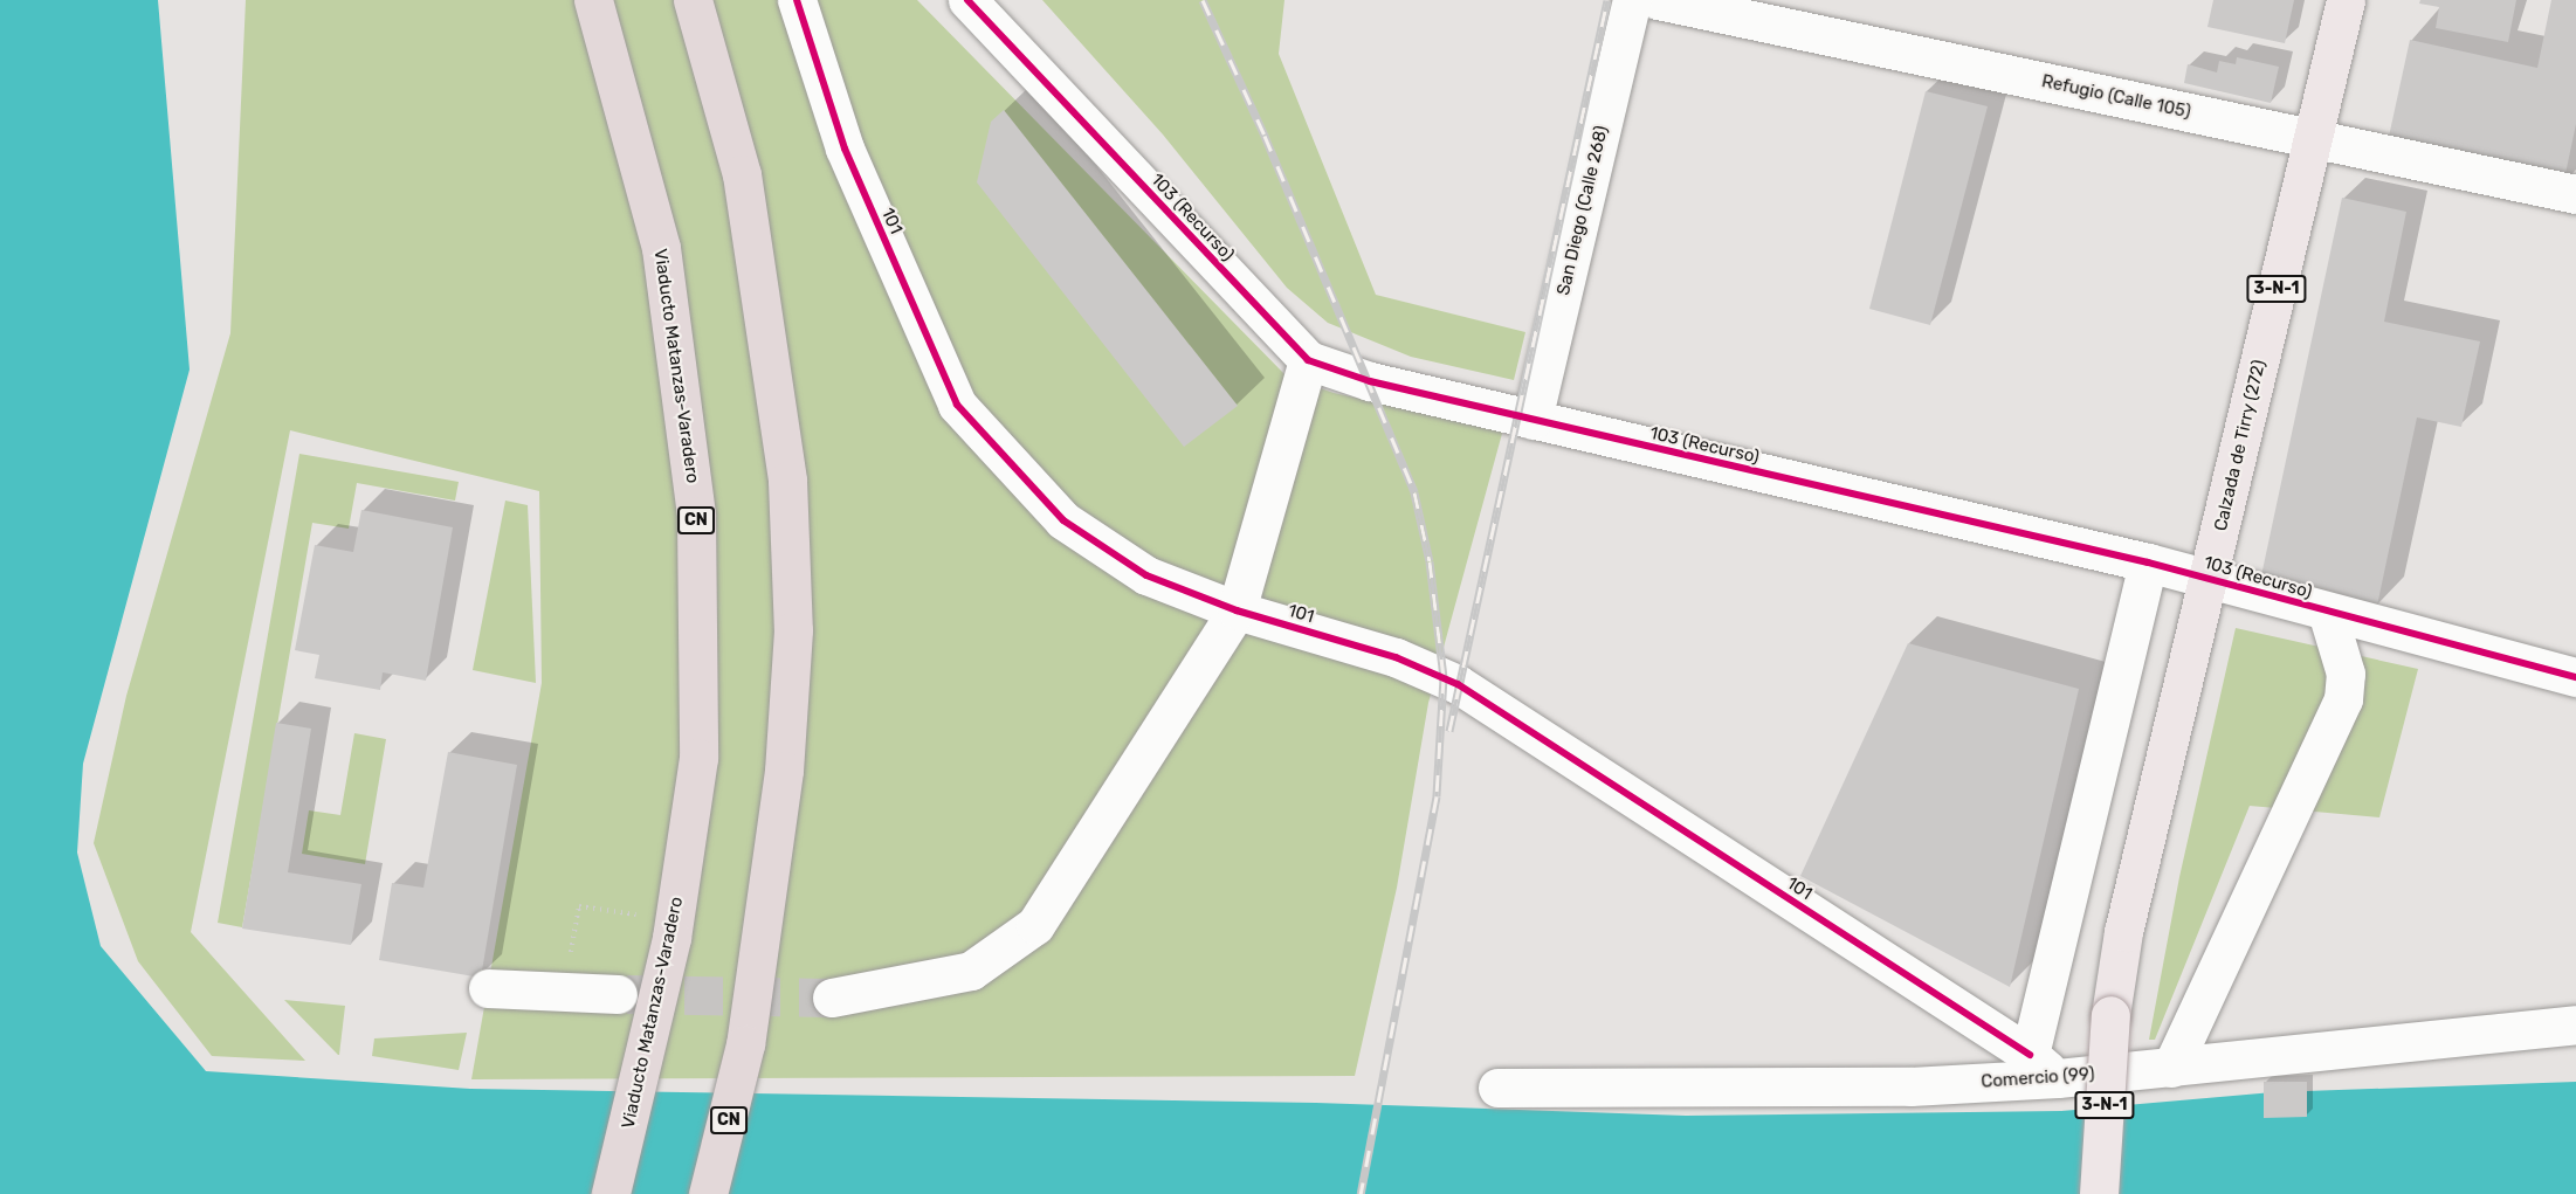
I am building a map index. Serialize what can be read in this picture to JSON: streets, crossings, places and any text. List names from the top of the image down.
{
  "streets": {
    "highway": ["Viaducto Matanzas-Varadero", "CN"],
    "main road": ["3-N-1", "Calzada de Tirry (272)"],
    "street": [
      "Refugio (Calle 105)",
      "San Diego (Calle 268)",
      "103 (Recurso)",
      "101",
      "Comercio (99)"
    ]
  },
  "crossings": [
    ["Refugio (Calle 105)", "Calzada de Tirry (272)"],
    ["San Diego (Calle 268)", "103 (Recurso)"],
    ["103 (Recurso)", "Calzada de Tirry (272)"],
    ["101", "Comercio (99)"]
  ]
}
